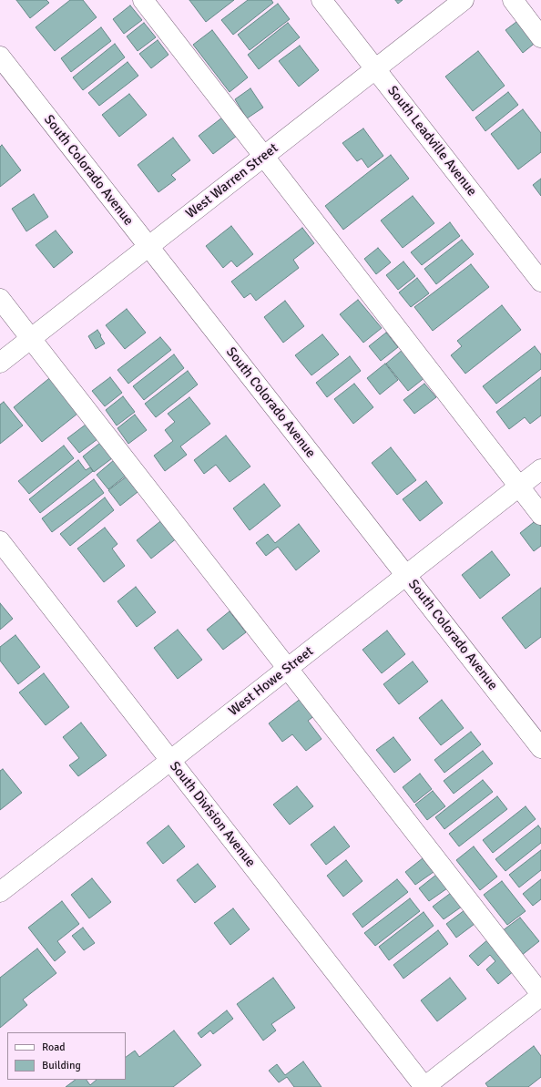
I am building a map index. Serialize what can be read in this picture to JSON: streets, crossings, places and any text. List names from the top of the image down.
{
  "streets": {
    "street": [
      "South Leadville Avenue",
      "South Colorado Avenue",
      "West Warren Street",
      "West Howe Street",
      "South Division Avenue"
    ]
  },
  "crossings": [
    ["South Leadville Avenue", "West Warren Street"],
    ["South Colorado Avenue", "West Warren Street"],
    ["South Colorado Avenue", "West Howe Street"],
    ["West Howe Street", "South Division Avenue"]
  ],
  "legend": ["Road", "Building"]
}
